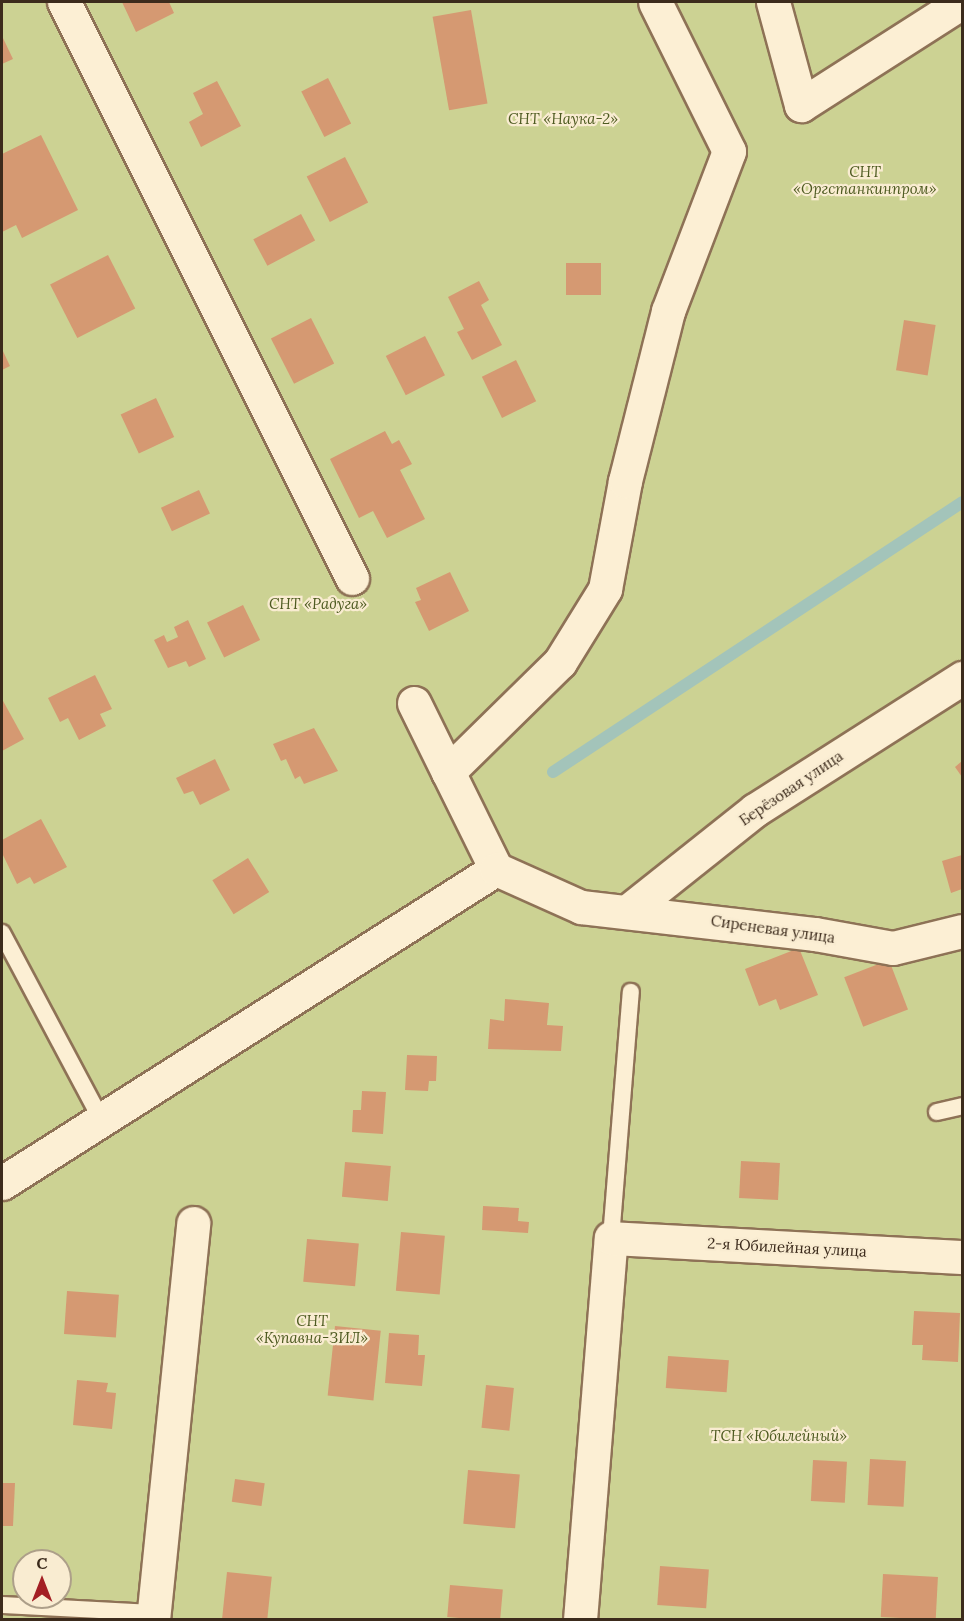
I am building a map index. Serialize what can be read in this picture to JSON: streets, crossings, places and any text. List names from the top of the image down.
{
  "streets": {
    "street": ["Берёзовая улица", "Сиреневая улица", "2-я Юбилейная улица"]
  },
  "crossings": [
    ["Берёзовая улица", "Сиреневая улица"]
  ],
  "parks": [
    "СНТ «Наука-2»",
    "СНТ «Оргстанкинпром»",
    "СНТ «Радуга»",
    "СНТ «Купавна-ЗИЛ»",
    "ТСН «Юбилейный»"
  ],
  "north": "top"
}
